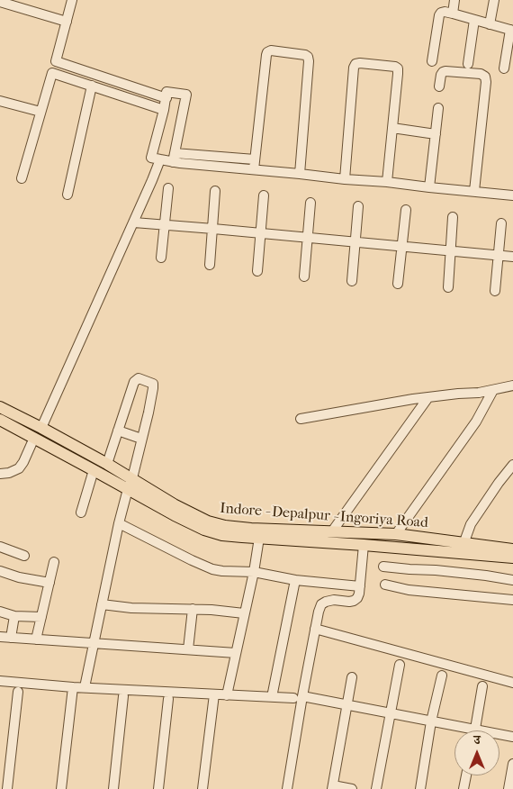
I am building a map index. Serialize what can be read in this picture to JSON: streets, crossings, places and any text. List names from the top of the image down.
{
  "streets": {
    "main road": ["Indore - Depalpur - Ingoriya Road"]
  },
  "north": "top"
}
